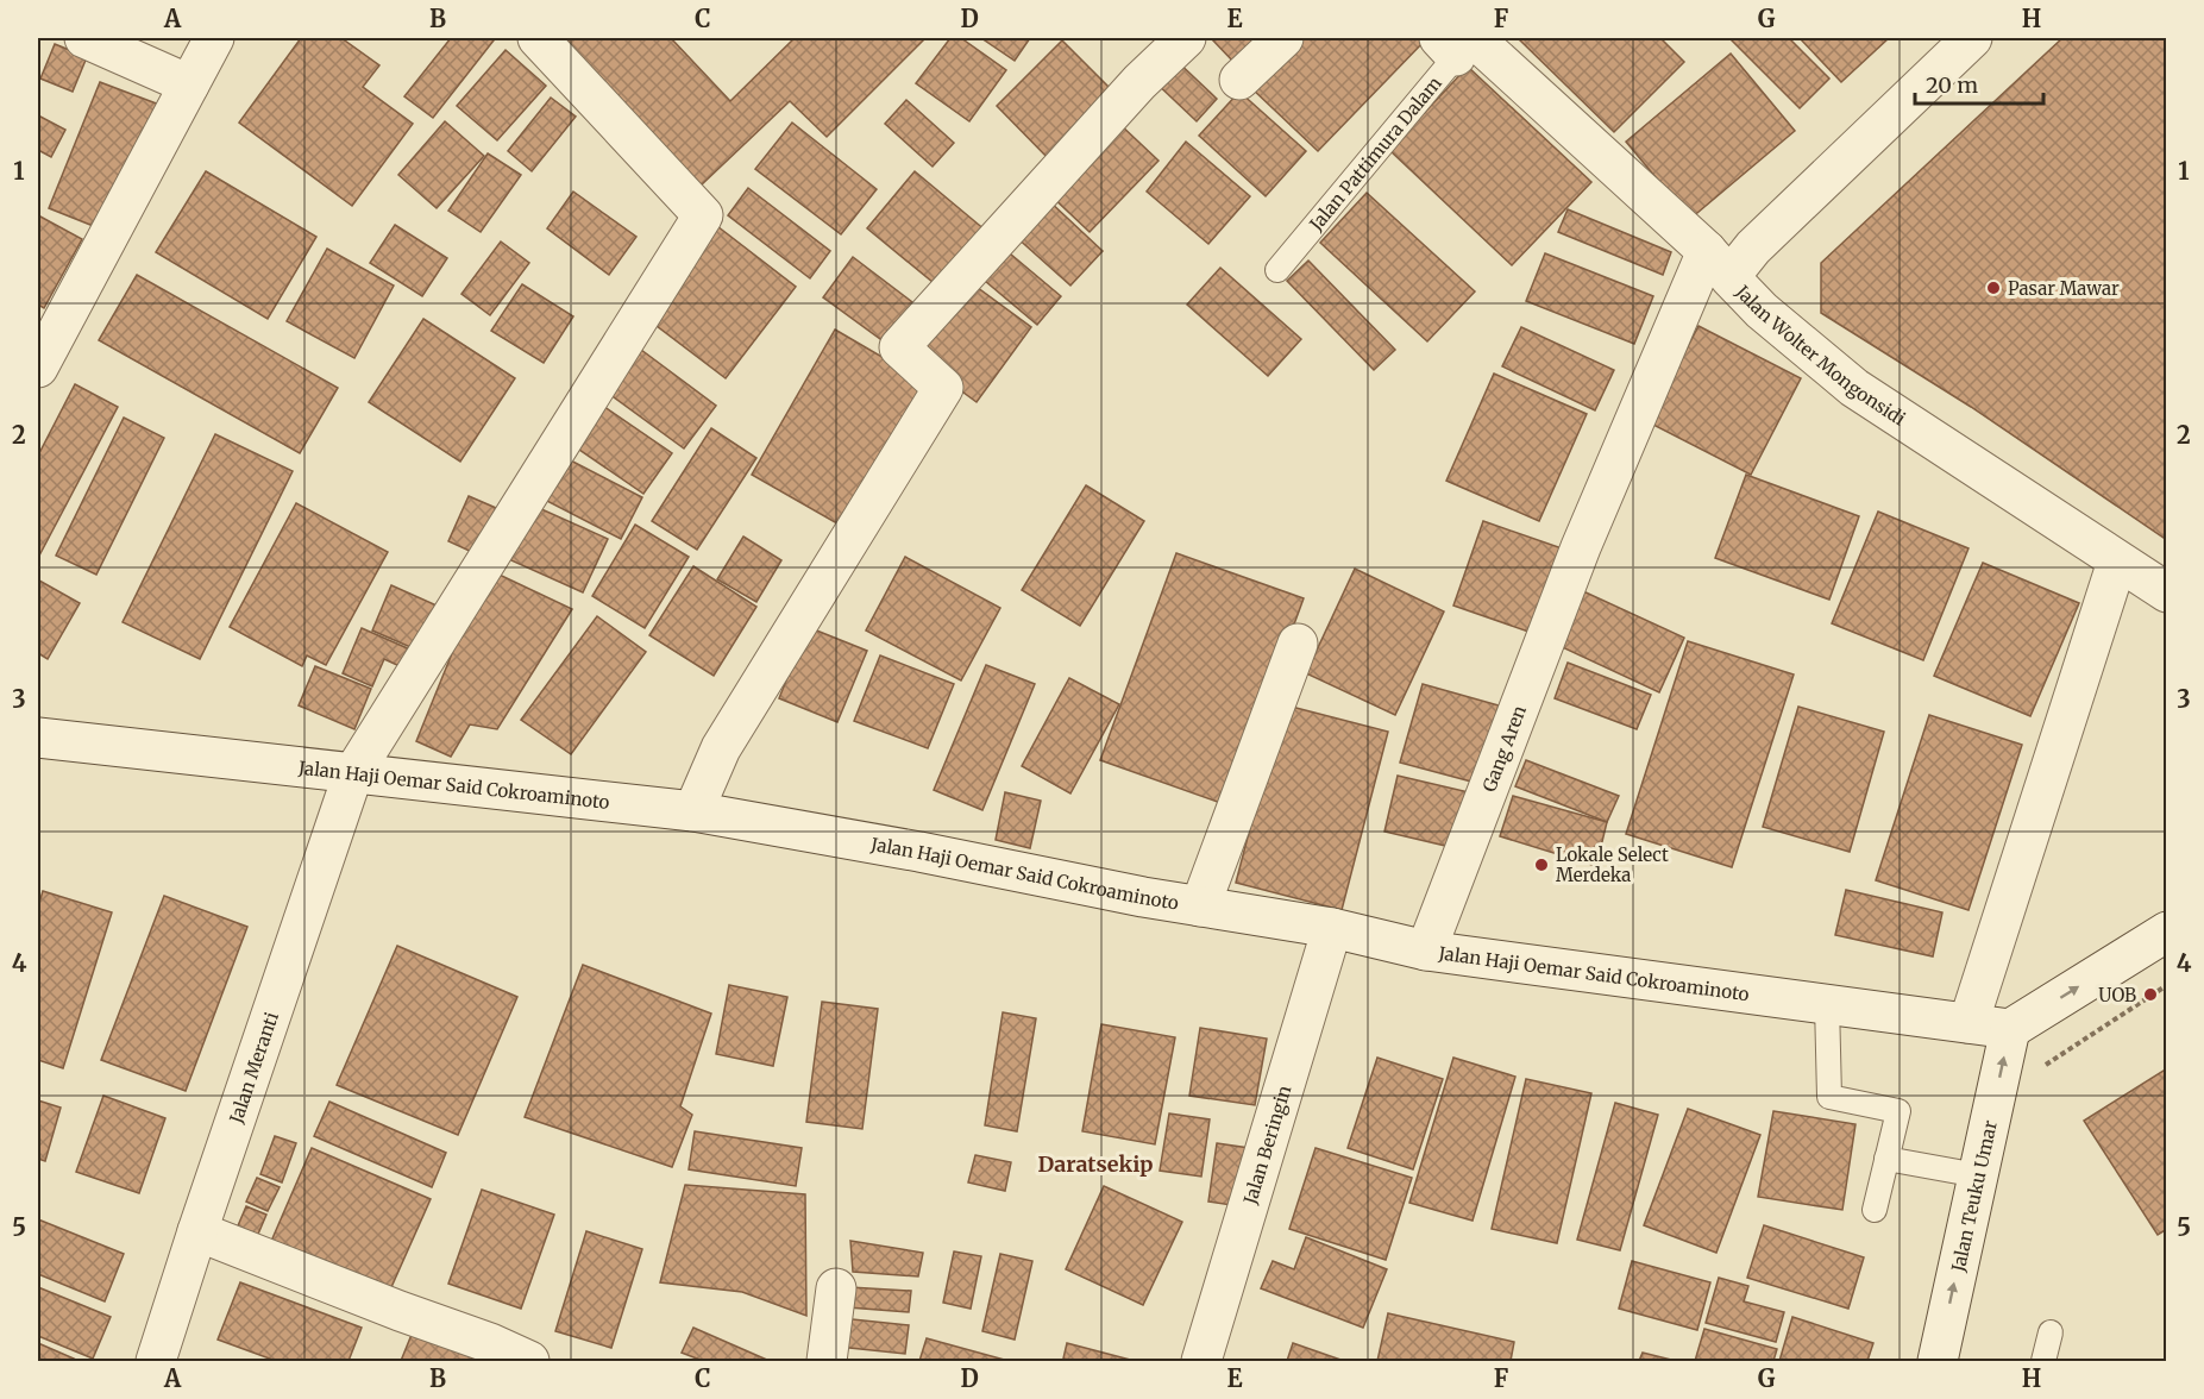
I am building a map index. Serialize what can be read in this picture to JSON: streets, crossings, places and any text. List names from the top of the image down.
{
  "streets": {
    "street": [
      "Jalan Wolter Mongonsidi",
      "Gang Aren",
      "Jalan Haji Oemar Said Cokroaminoto",
      "Jalan Meranti",
      "Jalan Beringin",
      "Jalan Teuku Umar"
    ],
    "lane": ["Jalan Pattimura Dalam"]
  },
  "crossings": [
    ["Jalan Wolter Mongonsidi", "Gang Aren"],
    ["Gang Aren", "Jalan Haji Oemar Said Cokroaminoto"],
    ["Jalan Haji Oemar Said Cokroaminoto", "Jalan Meranti"],
    ["Jalan Haji Oemar Said Cokroaminoto", "Jalan Beringin"],
    ["Jalan Haji Oemar Said Cokroaminoto", "Jalan Teuku Umar"]
  ],
  "one_way": ["Jalan Teuku Umar"],
  "districts": ["Daratsekip"],
  "places": ["Pasar Mawar", "Lokale Select Merdeka", "UOB"],
  "scale_bar": "20 m",
  "grid": {
    "columns": [
      "A",
      "B",
      "C",
      "D",
      "E",
      "F",
      "G",
      "H"
    ],
    "rows": [
      "1",
      "2",
      "3",
      "4",
      "5"
    ]
  }
}
